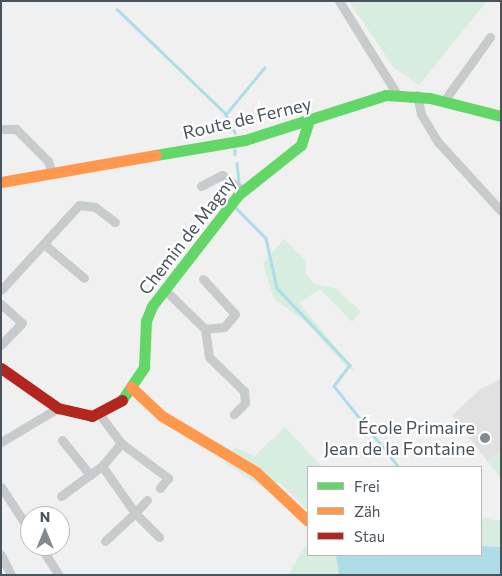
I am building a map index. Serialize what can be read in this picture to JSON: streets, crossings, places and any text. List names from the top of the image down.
{
  "streets": {
    "street": ["Route de Ferney", "Chemin de Magny"]
  },
  "crossings": [
    ["Route de Ferney", "Chemin de Magny"]
  ],
  "places": ["École Primaire Jean de la Fontaine"],
  "legend": ["Frei", "Zäh", "Stau"],
  "north": "top"
}
